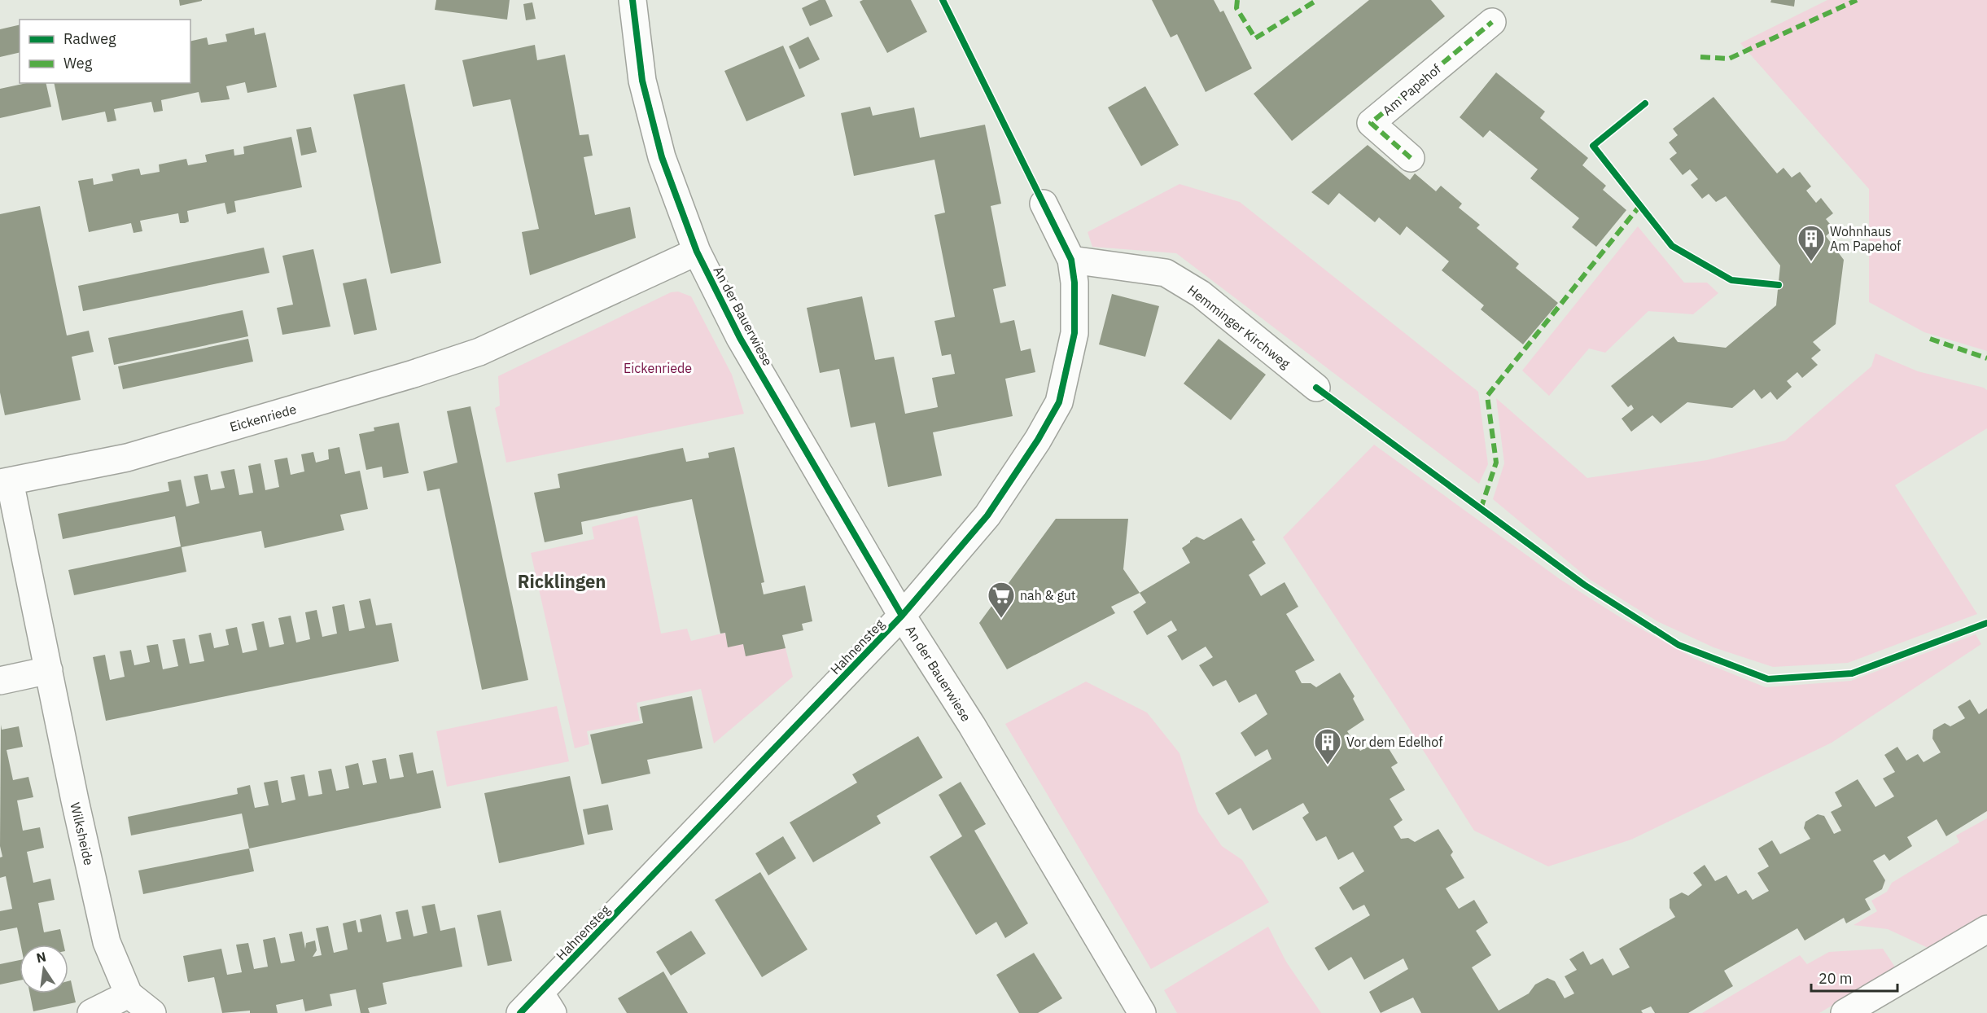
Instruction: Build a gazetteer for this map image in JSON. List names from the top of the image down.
{
  "streets": {
    "street": [
      "Am Papehof",
      "An der Bauerwiese",
      "Hemminger Kirchweg",
      "Eickenriede",
      "Hahnensteg",
      "Wilksheide"
    ]
  },
  "crossings": [
    ["An der Bauerwiese", "Eickenriede"],
    ["An der Bauerwiese", "Hahnensteg"],
    ["Hemminger Kirchweg", "Hahnensteg"],
    ["Eickenriede", "Wilksheide"]
  ],
  "districts": ["Ricklingen"],
  "parks": ["Eickenriede"],
  "places": {
    "building": ["Wohnhaus Am Papehof", "Vor dem Edelhof"],
    "supermarket": ["nah & gut"]
  },
  "legend": ["Radweg", "Weg"],
  "scale_bar": "20 m",
  "north": "top"
}
